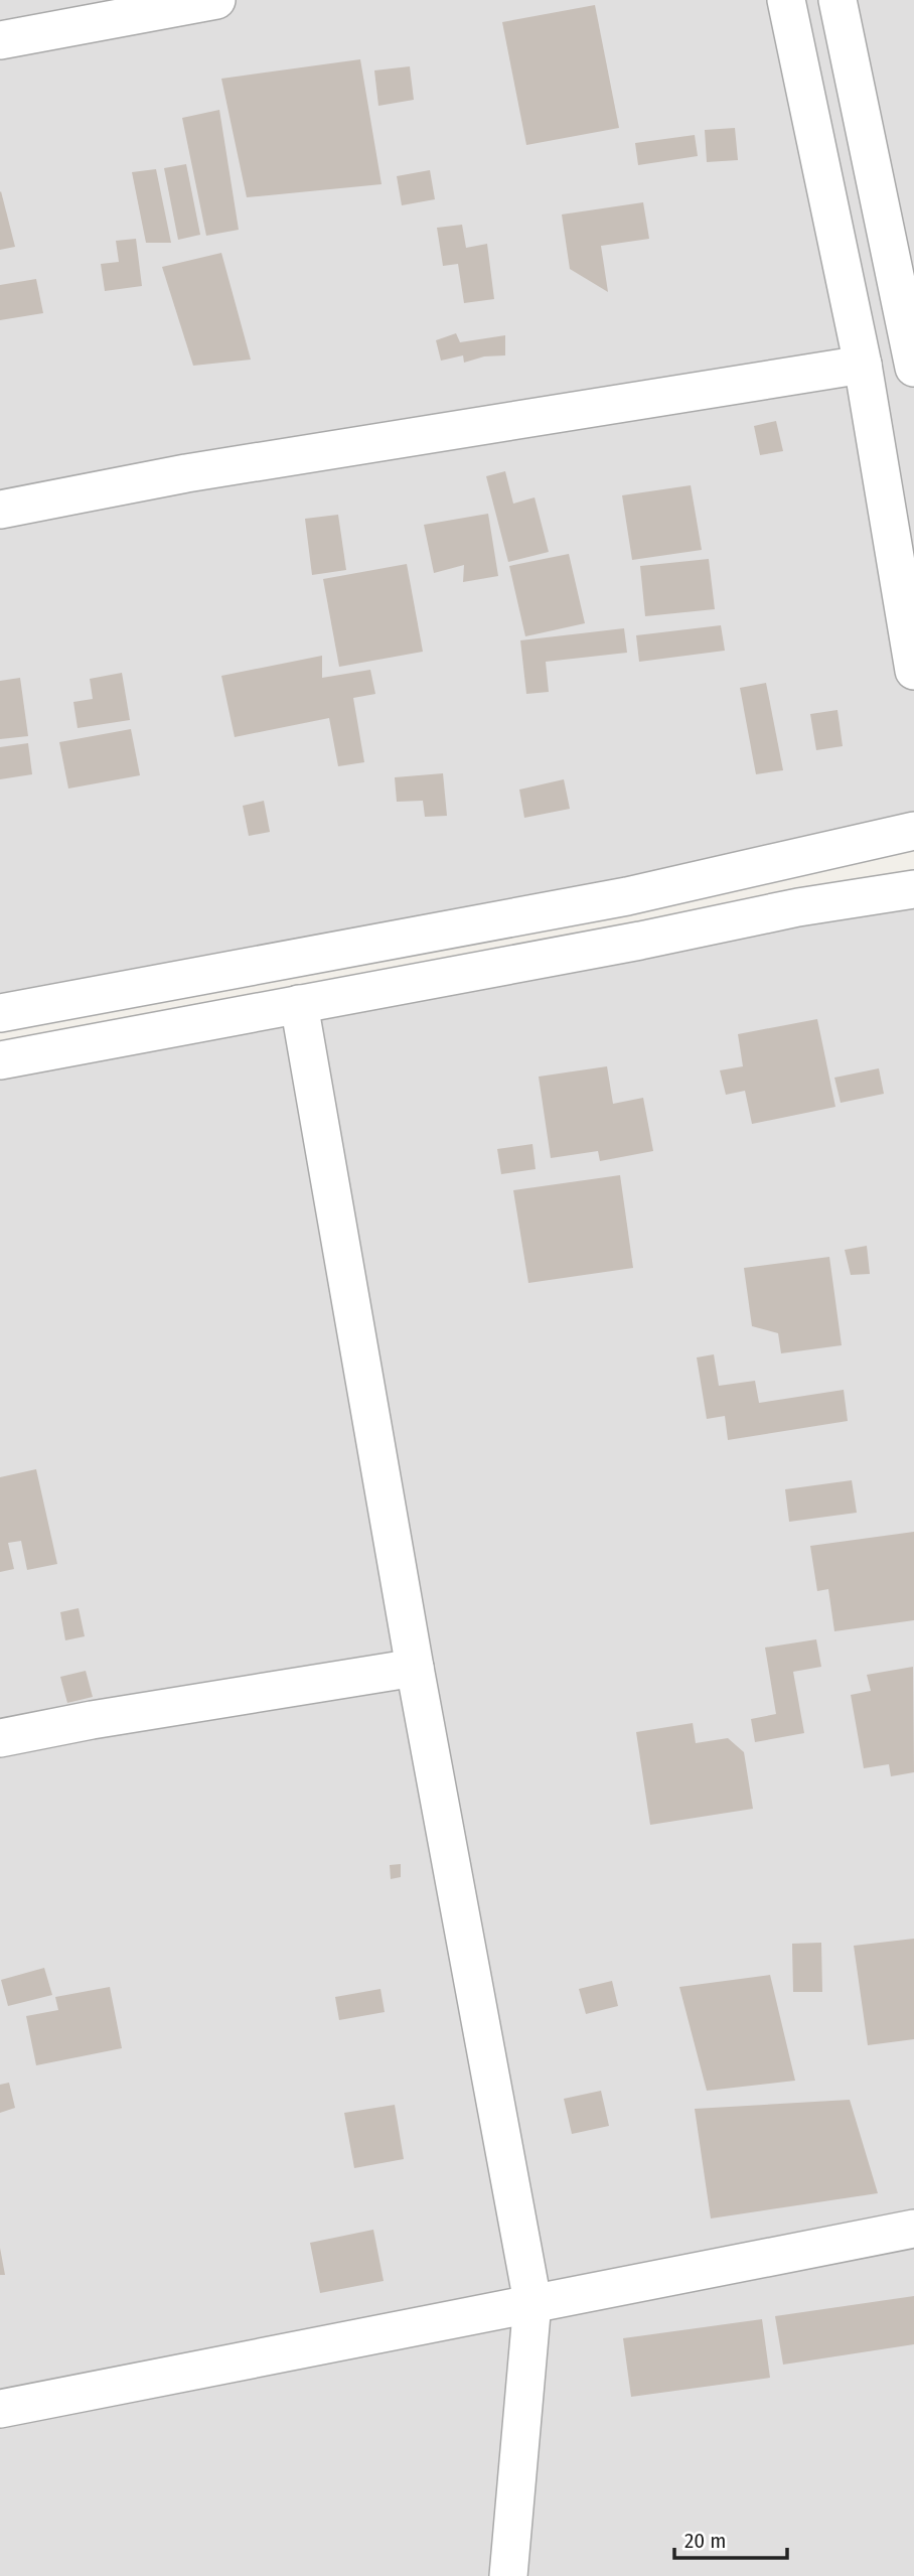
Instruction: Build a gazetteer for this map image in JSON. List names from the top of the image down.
{
  "scale_bar": "20 m"
}
